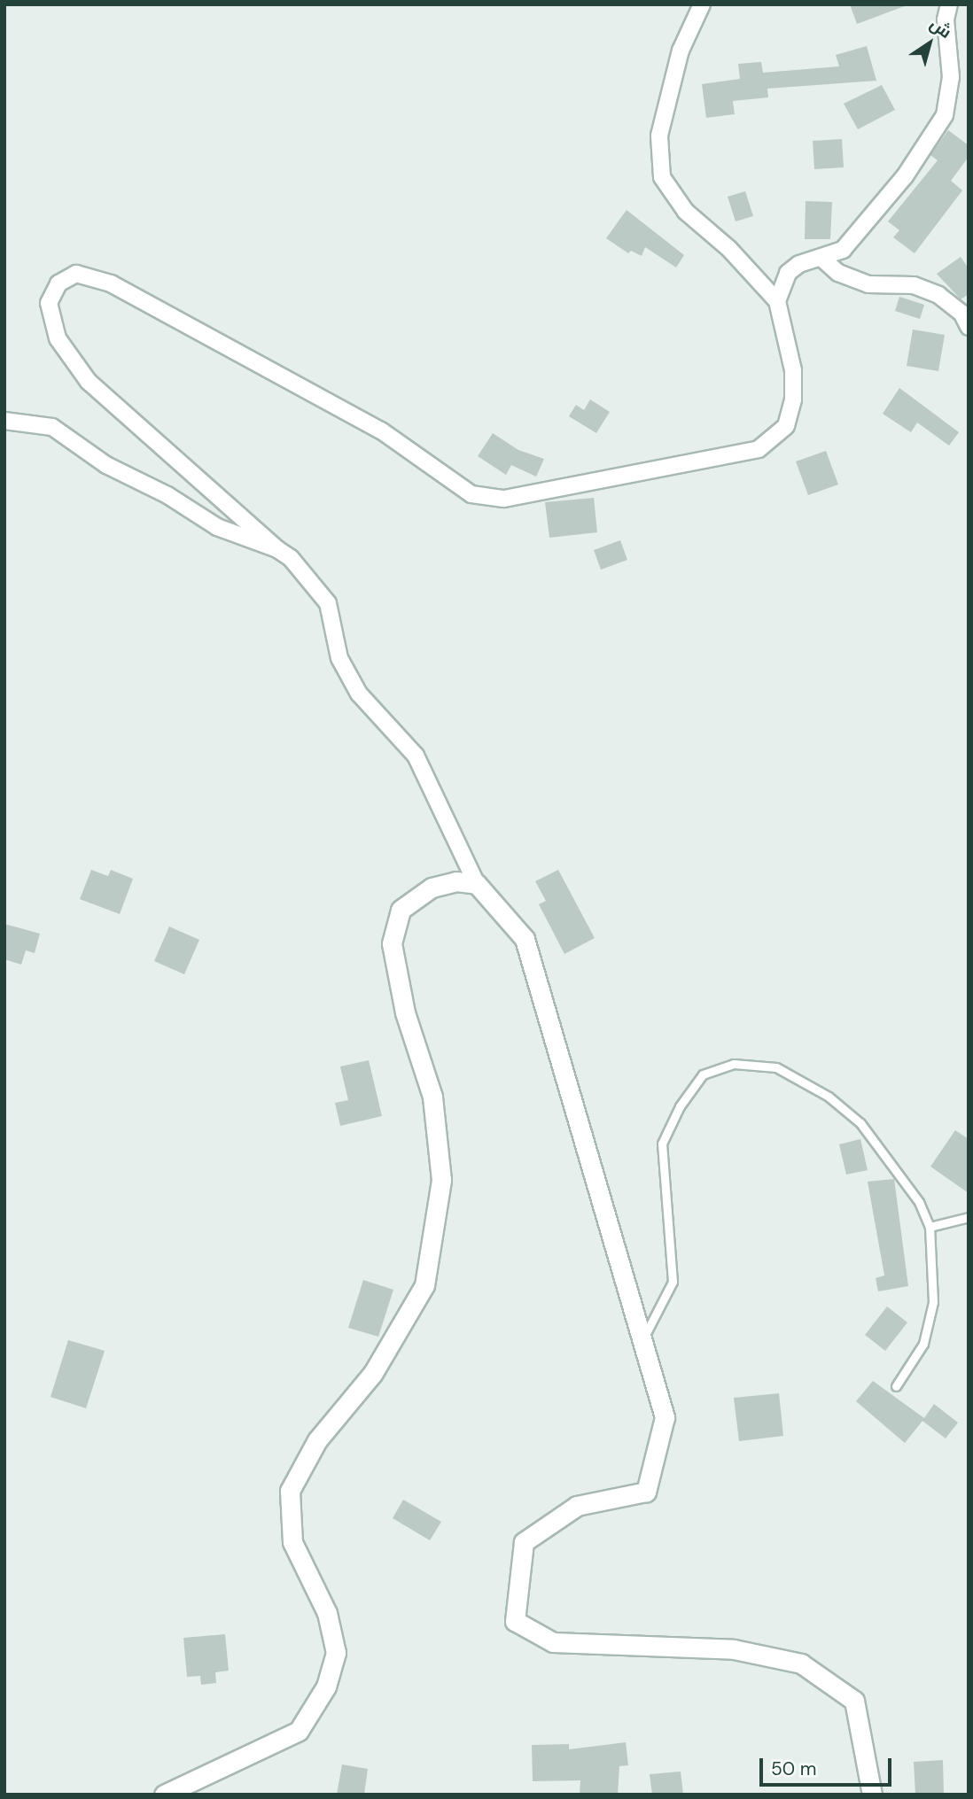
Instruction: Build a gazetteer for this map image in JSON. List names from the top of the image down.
{
  "scale_bar": "50 m",
  "north": "top right"
}
